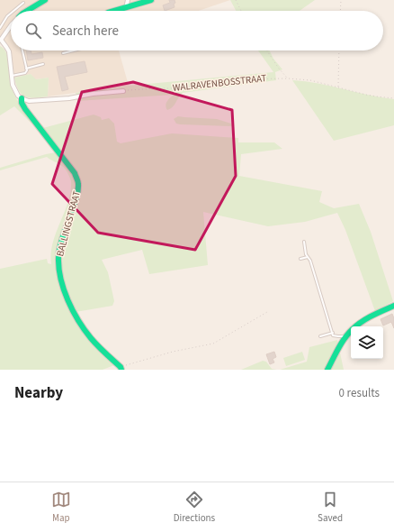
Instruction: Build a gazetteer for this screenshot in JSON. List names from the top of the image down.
{
  "streets": {
    "street": ["BALLINGSTRAAT"],
    "path": ["WALRAVENBOSSTRAAT"]
  },
  "page": {
    "search": "Search here",
    "heading": ["Nearby", "0 results"],
    "nav": ["Map", "Directions", "Saved"]
  }
}
